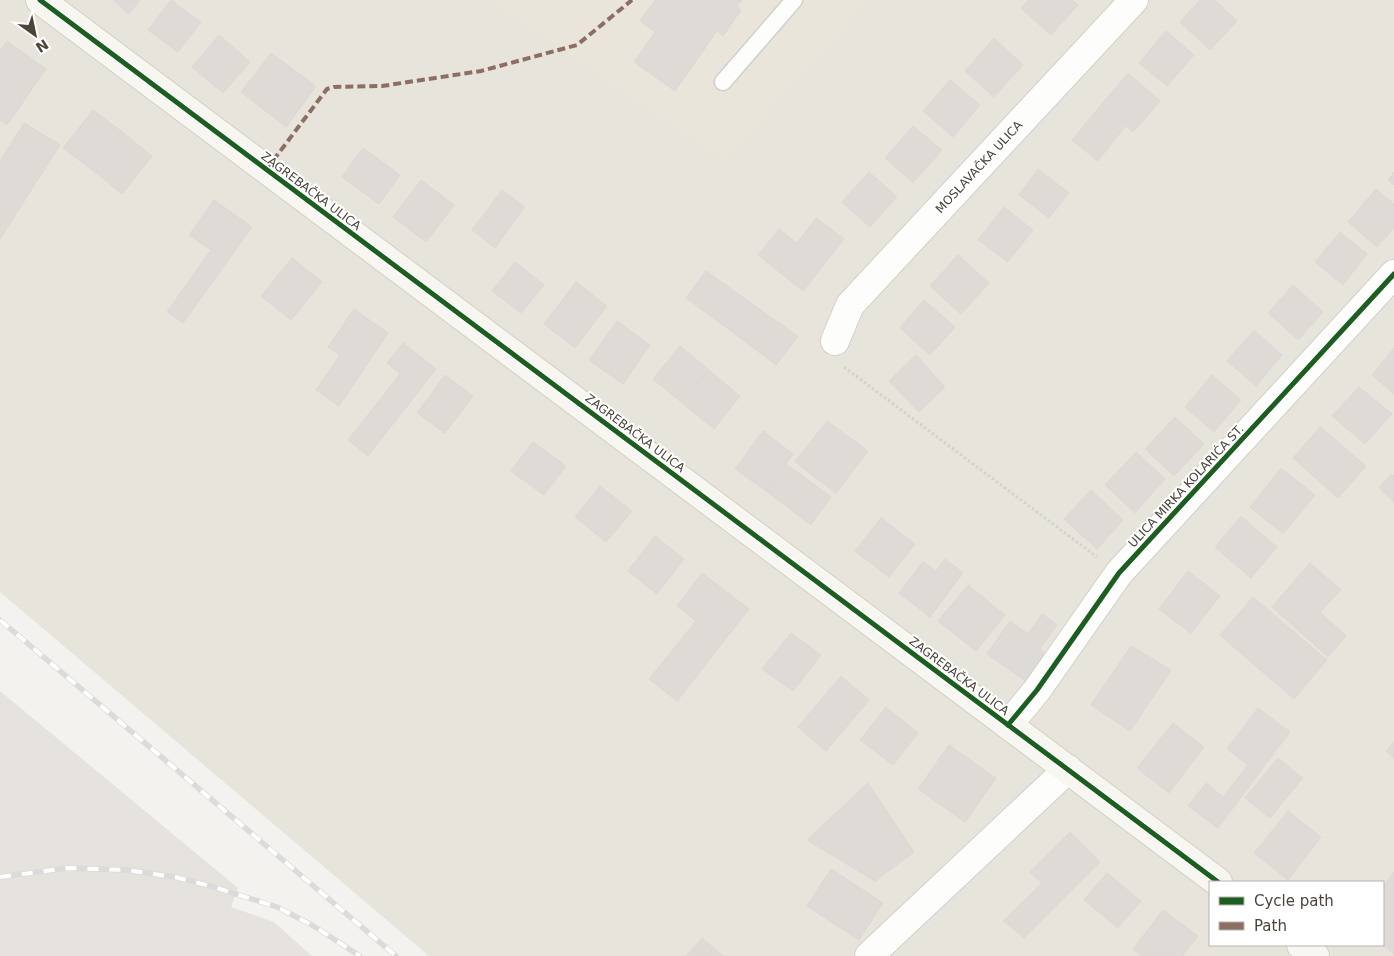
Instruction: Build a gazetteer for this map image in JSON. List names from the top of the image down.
{
  "streets": {
    "main road": ["ZAGREBAČKA ULICA"],
    "street": ["MOSLAVAČKA ULICA", "ULICA MIRKA KOLARIĆA ST."]
  },
  "crossings": [
    ["ZAGREBAČKA ULICA", "ULICA MIRKA KOLARIĆA ST."]
  ],
  "legend": ["Cycle path", "Path"],
  "north": "bottom right"
}
